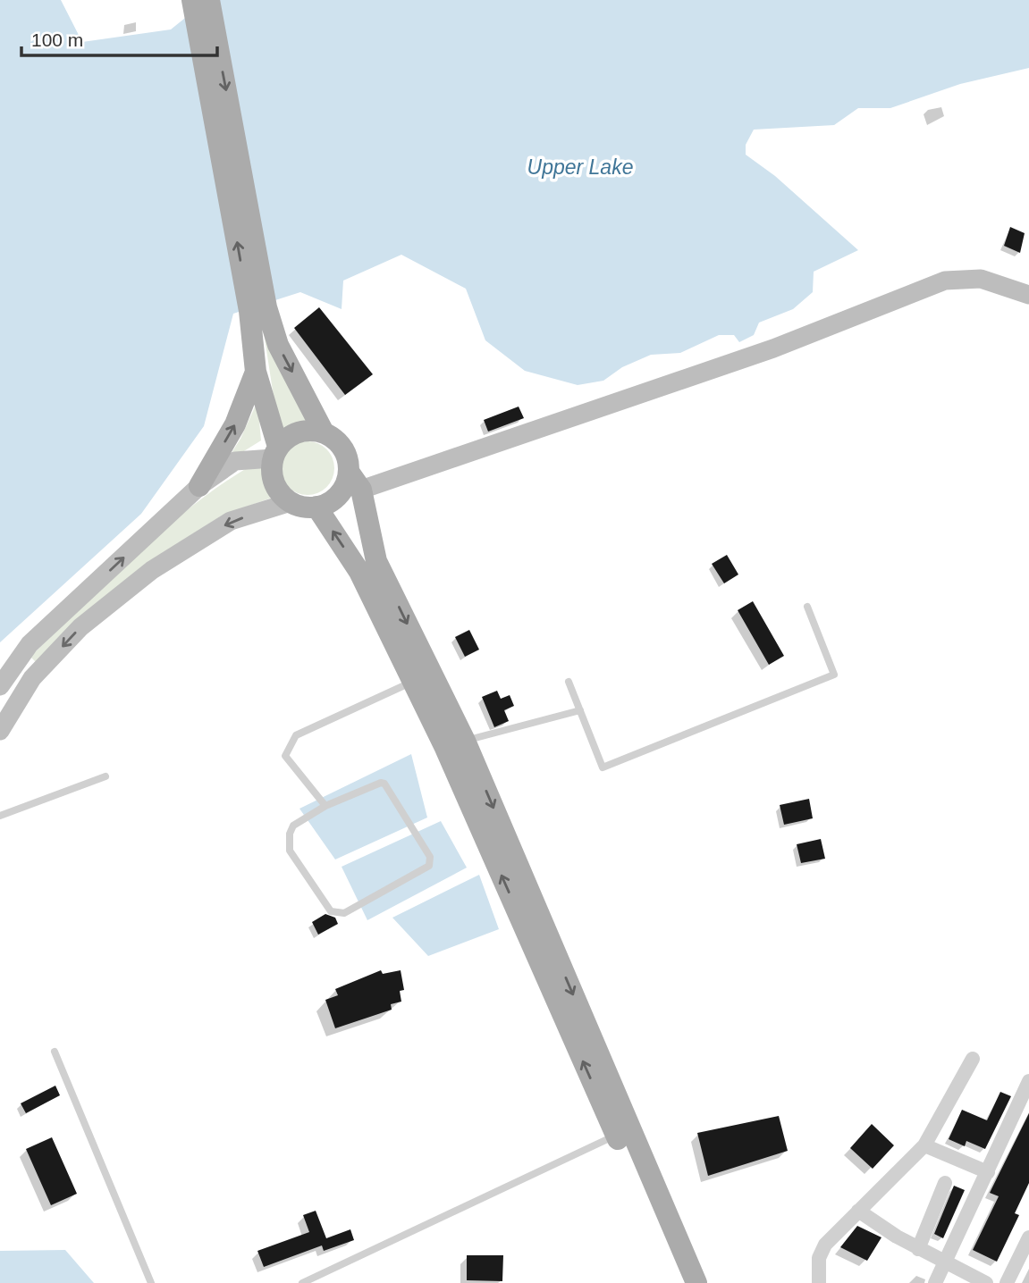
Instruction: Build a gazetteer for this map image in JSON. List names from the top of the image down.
{
  "water": ["Upper Lake"],
  "scale_bar": "100 m"
}
